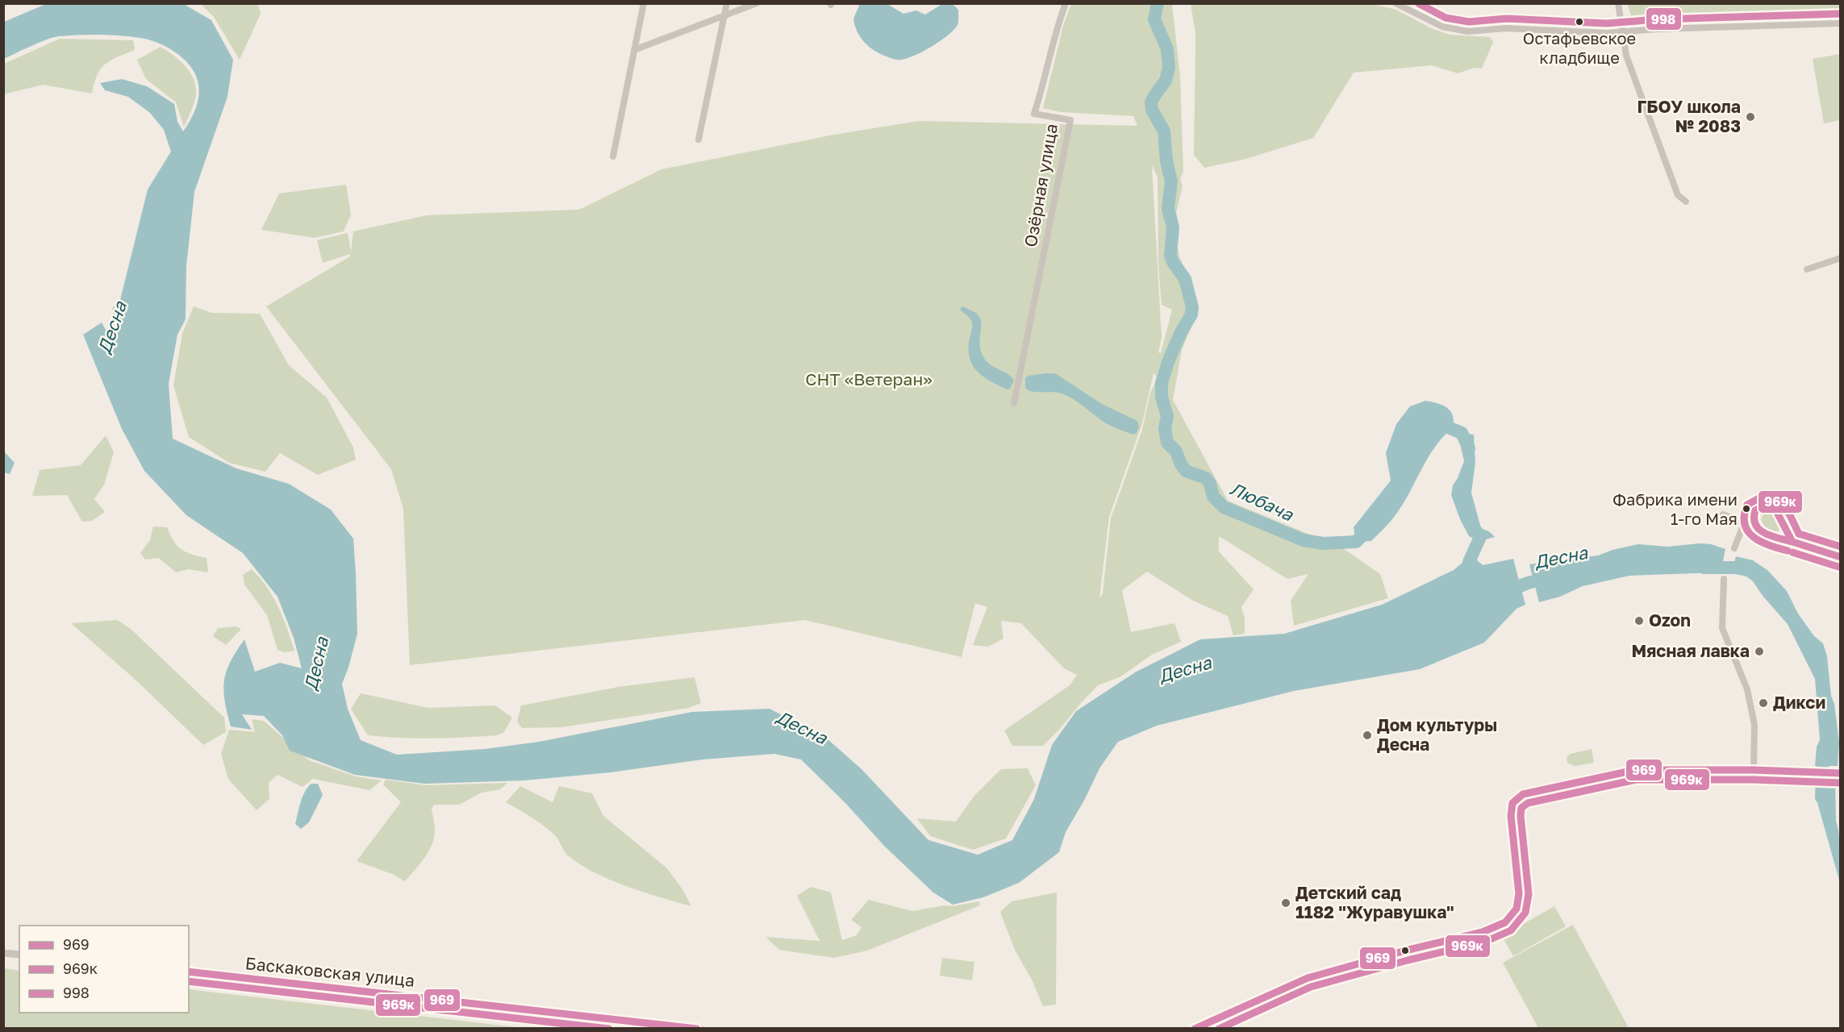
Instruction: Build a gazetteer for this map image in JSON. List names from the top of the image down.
{
  "streets": {
    "street": ["Озёрная улица", "Баскаковская улица"]
  },
  "water": ["Десна", "Любача"],
  "parks": ["СНТ «Ветеран»"],
  "places": [
    "Остафьевское кладбище",
    "ГБОУ школа № 2083",
    "Фабрика имени 1-го Мая",
    "Ozon",
    "Мясная лавка",
    "Дикси",
    "Дом культуры Десна",
    "Детский сад 1182 \"Журавушка\""
  ],
  "lines": ["transit line 998", "transit line 969к", "transit line 969"],
  "legend": ["969", "969к", "998"]
}
